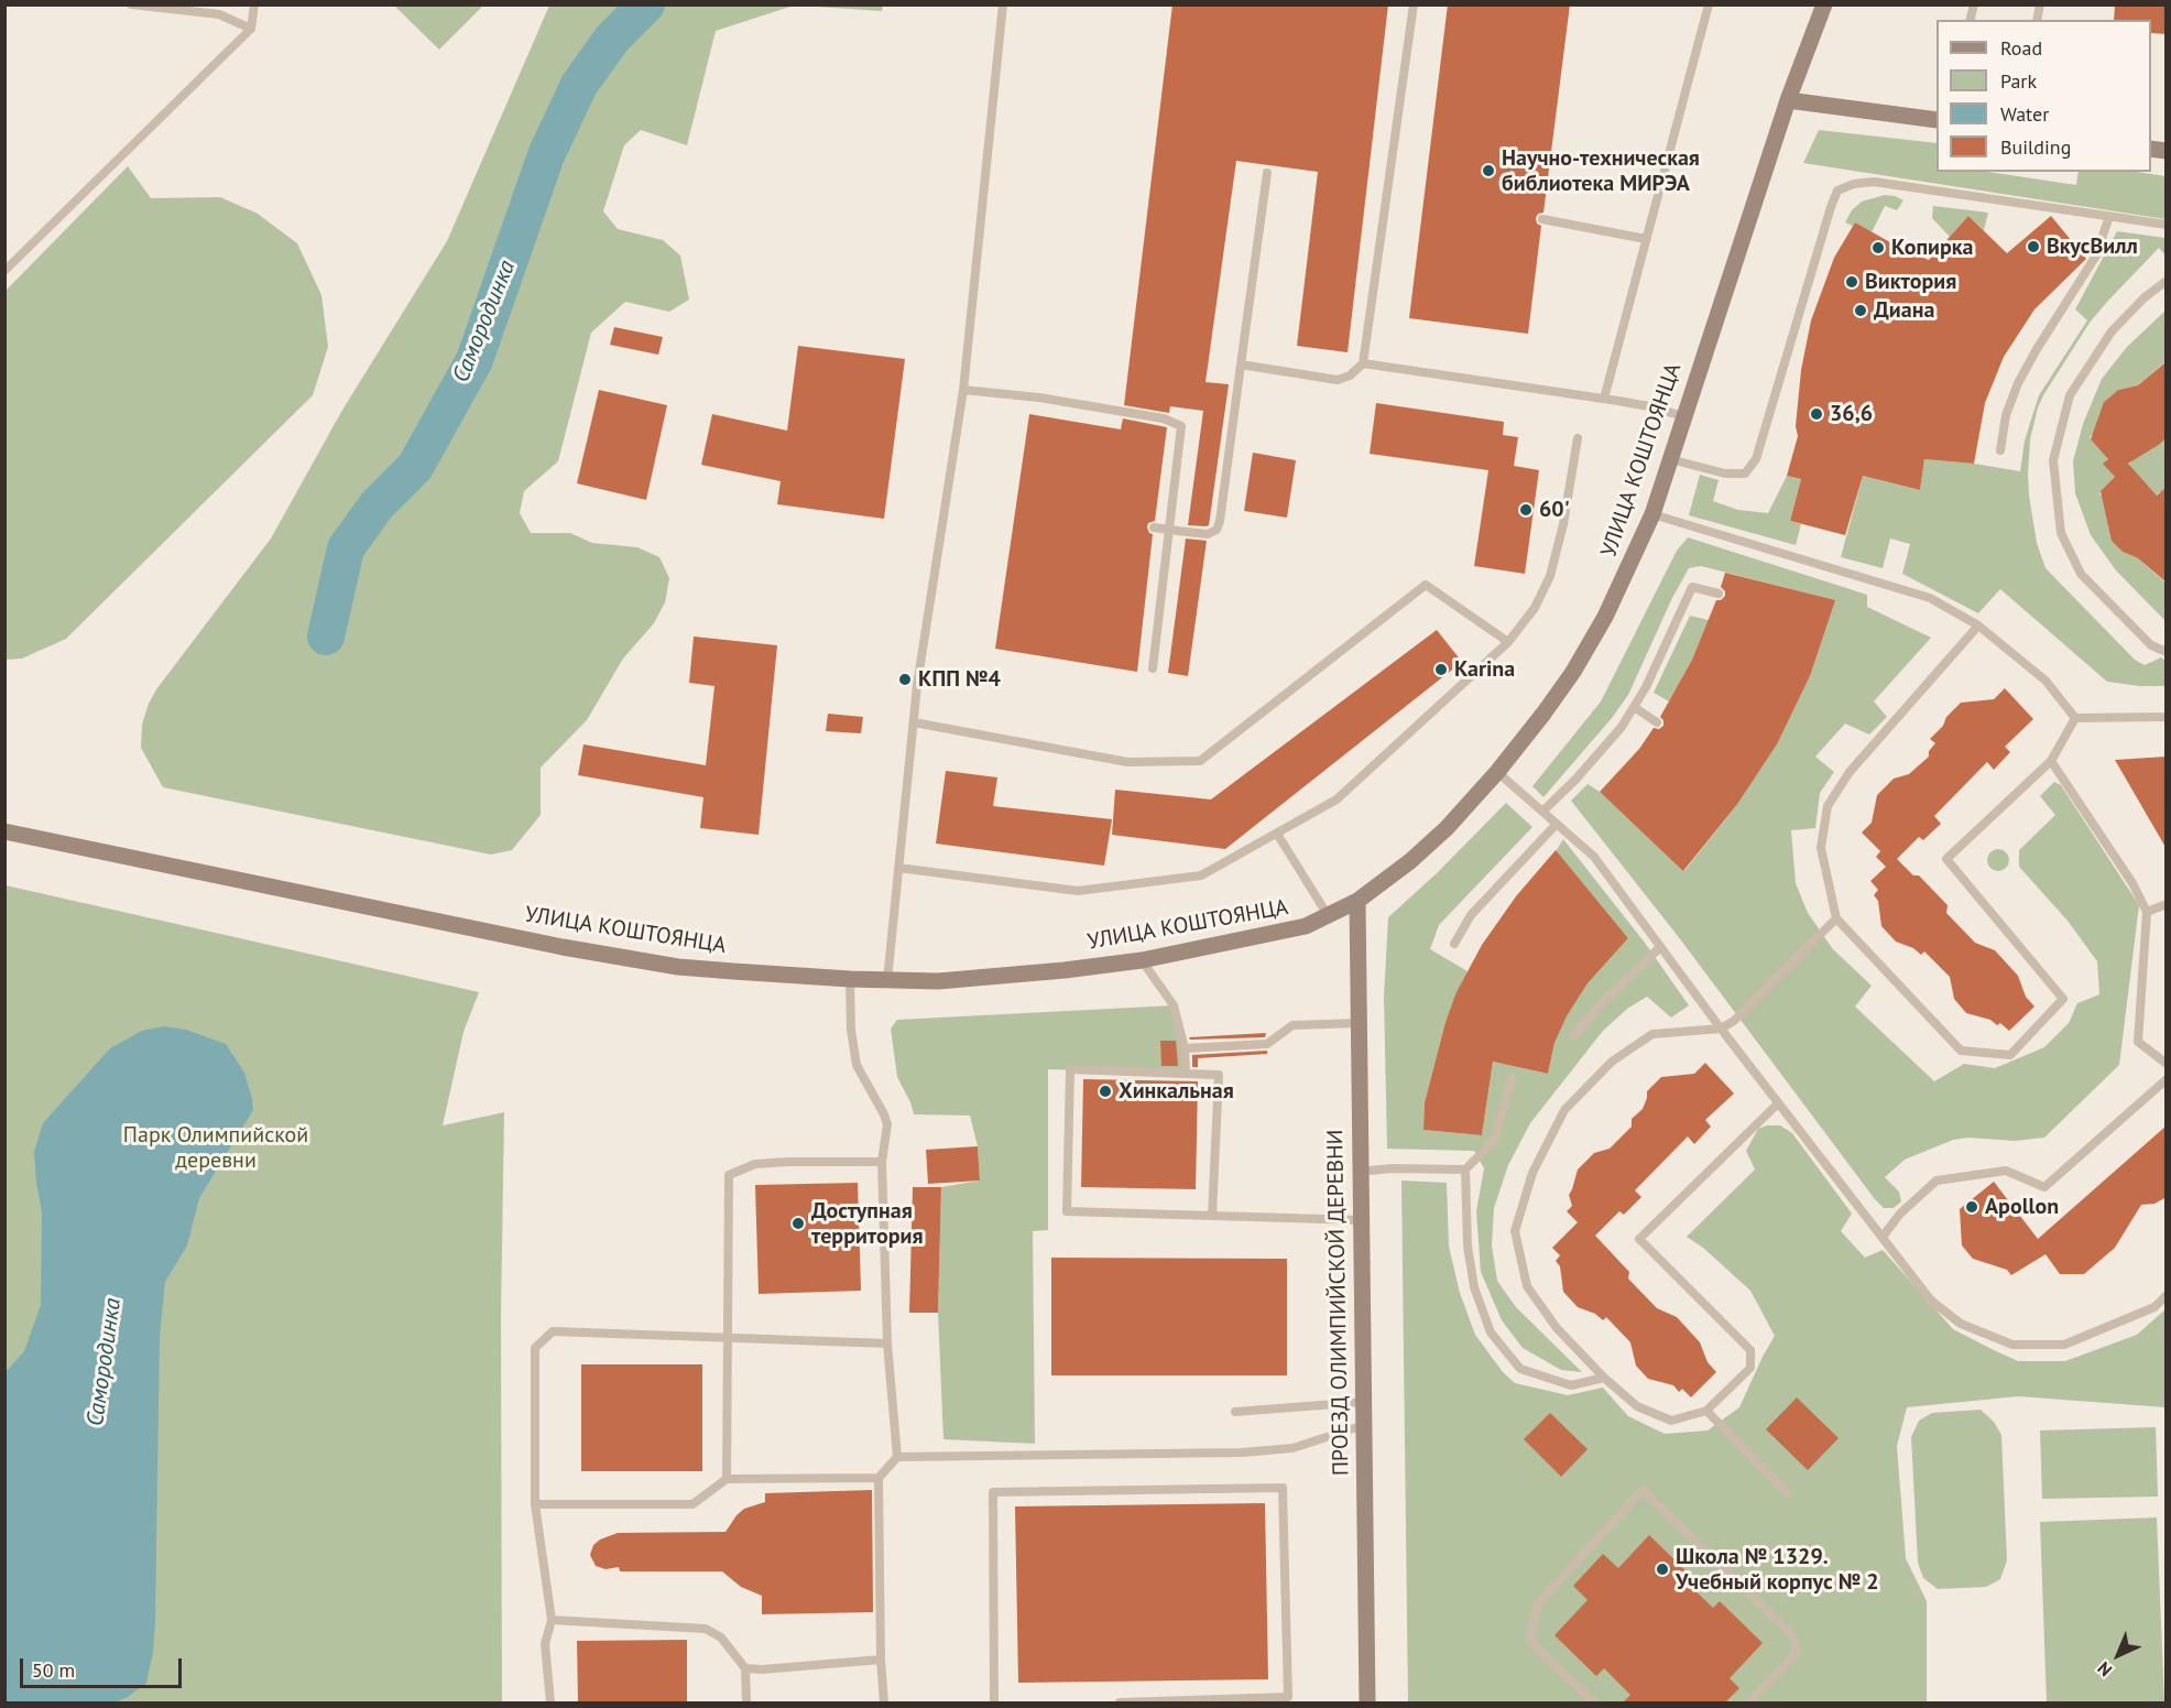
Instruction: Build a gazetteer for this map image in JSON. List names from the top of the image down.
{
  "streets": {
    "street": ["УЛИЦА КОШТОЯНЦА", "ПРОЕЗД ОЛИМПИЙСКОЙ ДЕРЕВНИ"]
  },
  "crossings": [
    ["УЛИЦА КОШТОЯНЦА", "ПРОЕЗД ОЛИМПИЙСКОЙ ДЕРЕВНИ"]
  ],
  "water": ["Самородинка"],
  "parks": ["Парк Олимпийской деревни"],
  "places": [
    "Научно-техническая библиотека МИРЭА",
    "ВкусВилл",
    "Копирка",
    "Виктория",
    "Диана",
    "36,6",
    "60'",
    "Karina",
    "КПП №4",
    "Хинкальная",
    "Apollon",
    "Доступная территория",
    "Школа № 1329. Учебный корпус № 2"
  ],
  "legend": [
    "Road",
    "Park",
    "Water",
    "Building"
  ],
  "scale_bar": "50 m",
  "north": "bottom left"
}
